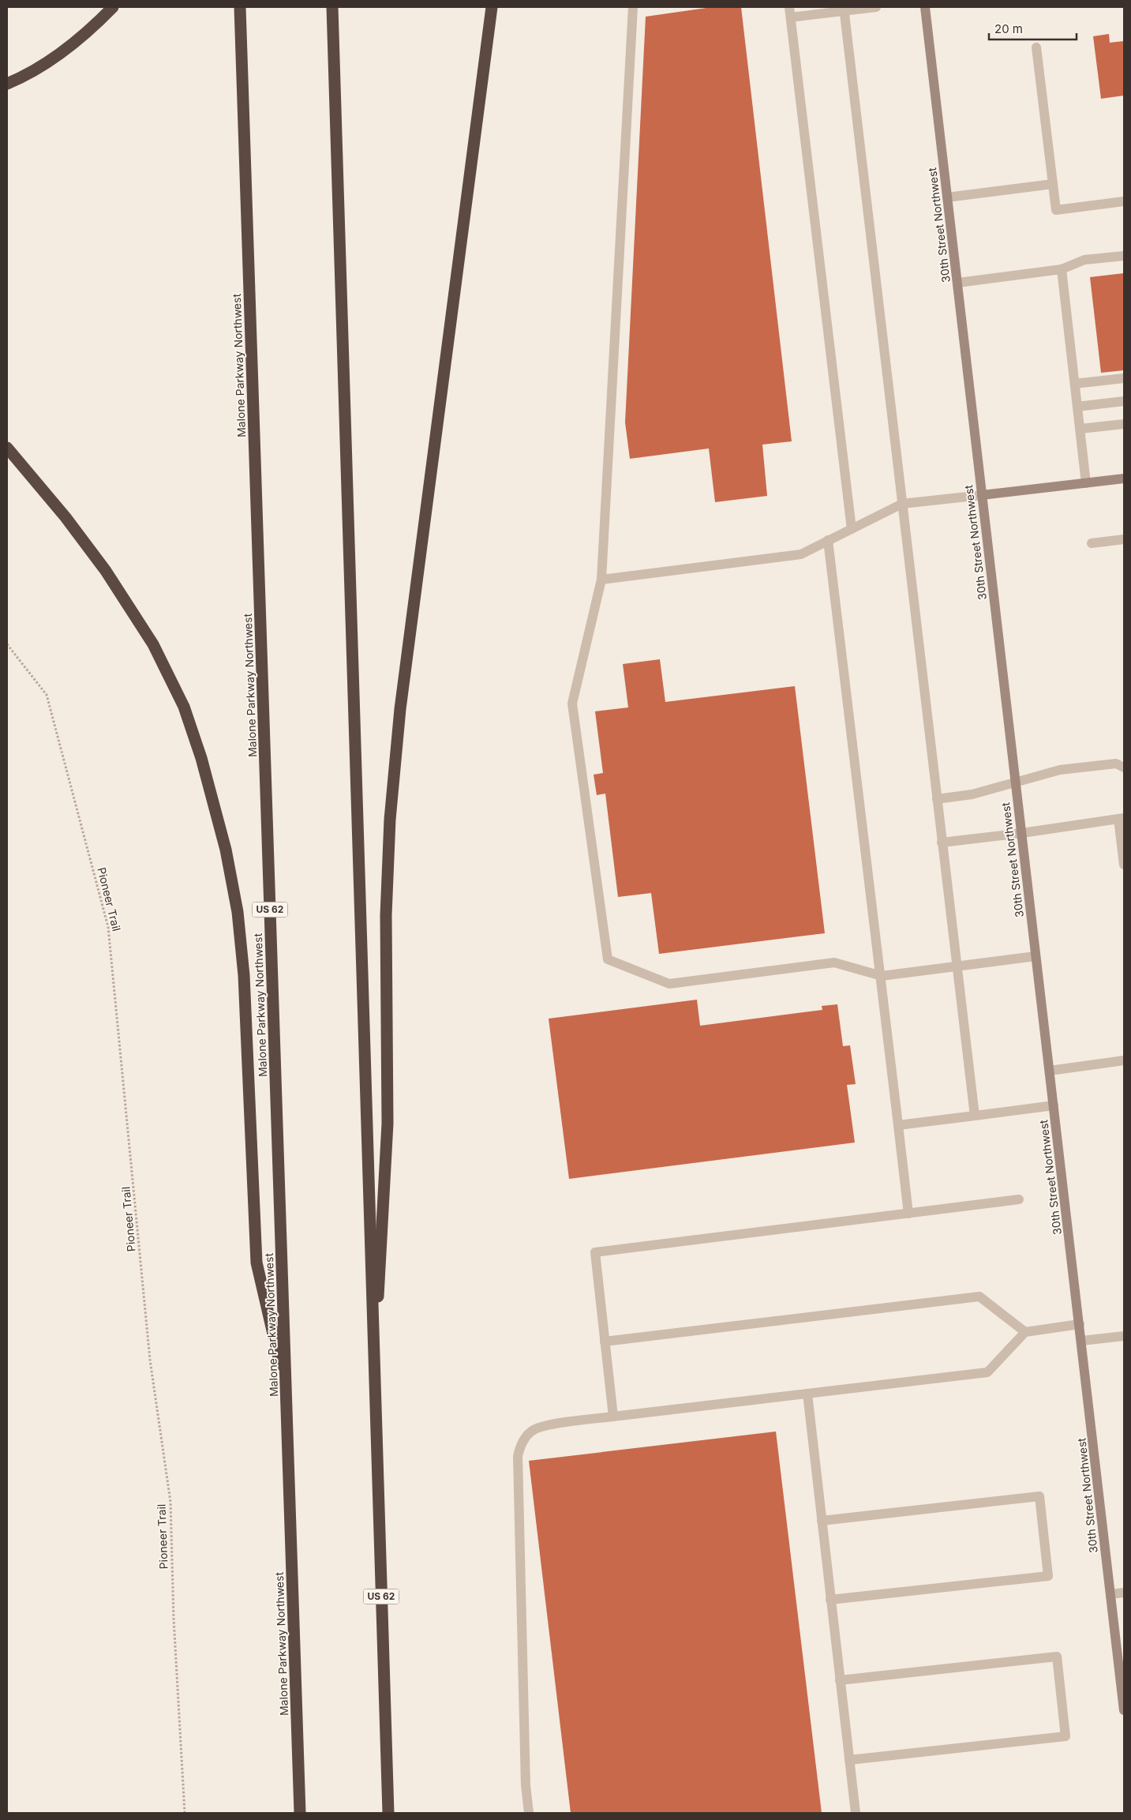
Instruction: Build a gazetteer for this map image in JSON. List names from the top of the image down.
{
  "streets": {
    "highway": ["Malone Parkway Northwest", "US 62"],
    "main road": ["30th Street Northwest"],
    "path": ["Pioneer Trail"]
  },
  "scale_bar": "20 m"
}
